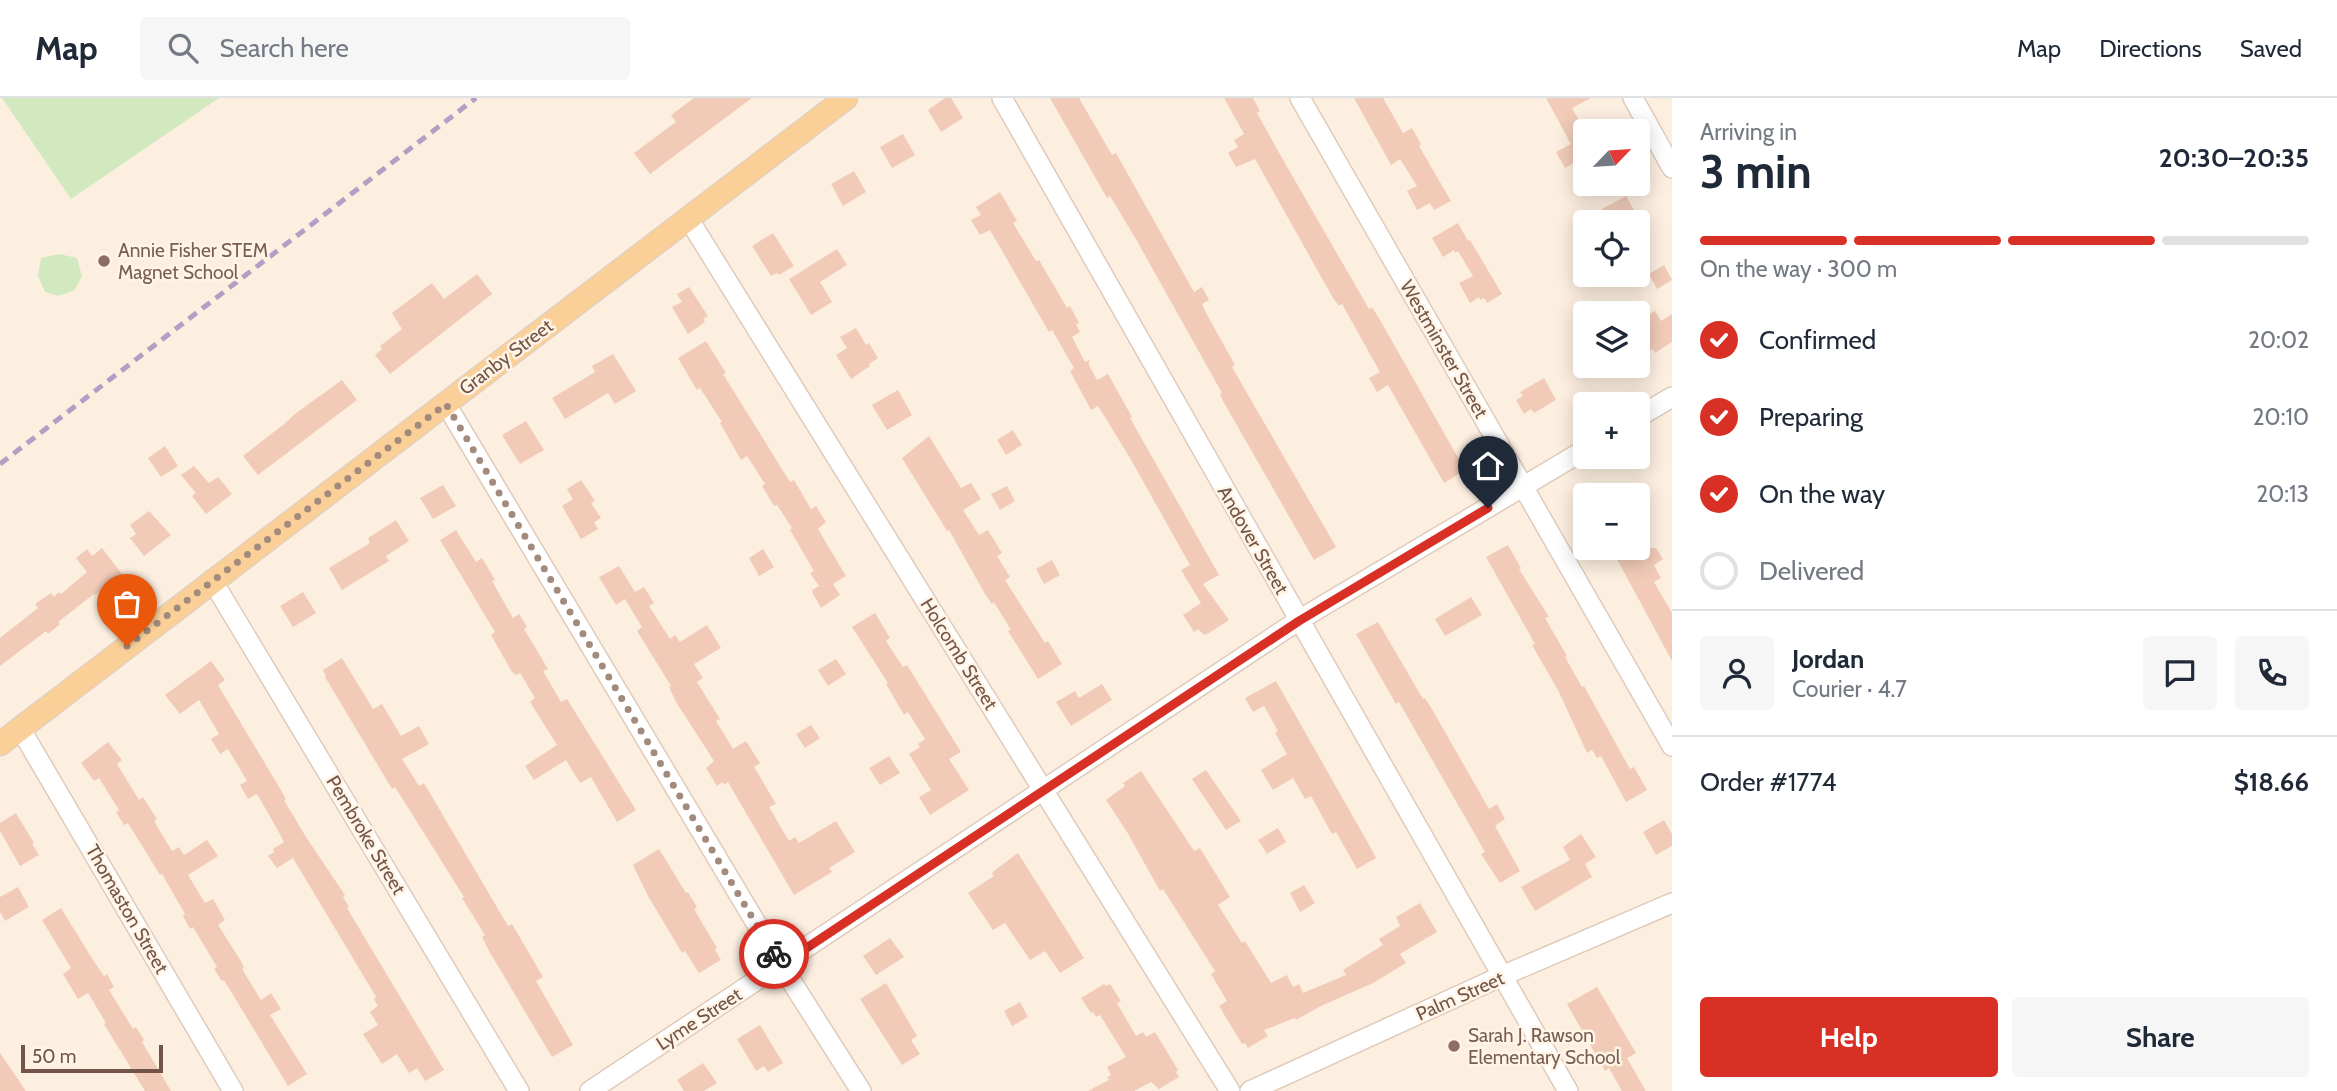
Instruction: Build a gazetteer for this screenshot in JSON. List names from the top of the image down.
{
  "streets": {
    "main road": ["Granby Street"],
    "street": [
      "Westminster Street",
      "Andover Street",
      "Holcomb Street",
      "Pembroke Street",
      "Thomaston Street",
      "Palm Street",
      "Lyme Street"
    ]
  },
  "crossings": [
    ["Westminster Street", "Lyme Street"],
    ["Granby Street", "Holcomb Street"],
    ["Granby Street", "Pembroke Street"],
    ["Granby Street", "Thomaston Street"],
    ["Andover Street", "Palm Street"],
    ["Andover Street", "Lyme Street"],
    ["Holcomb Street", "Lyme Street"]
  ],
  "places": ["Annie Fisher STEM Magnet School", "Sarah J. Rawson Elementary School"],
  "scale_bar": "50 m",
  "north": "top right",
  "page": {
    "header": "Map",
    "search": "Search here",
    "nav": ["Map", "Directions", "Saved"],
    "heading": ["3 min", "Arriving in", "20:30–20:35"],
    "panel": [
      "Jordan",
      "Courier · 4.7",
      "Order #1774",
      "$18.66"
    ],
    "map_buttons": ["+", "−"],
    "bar": "On the way · 300 m",
    "list": [
      ["Confirmed", "20:02"],
      ["Preparing", "20:10"],
      ["On the way", "20:13"],
      "Delivered"
    ],
    "buttons": ["Help", "Share"],
    "scale": "50 m"
  }
}
